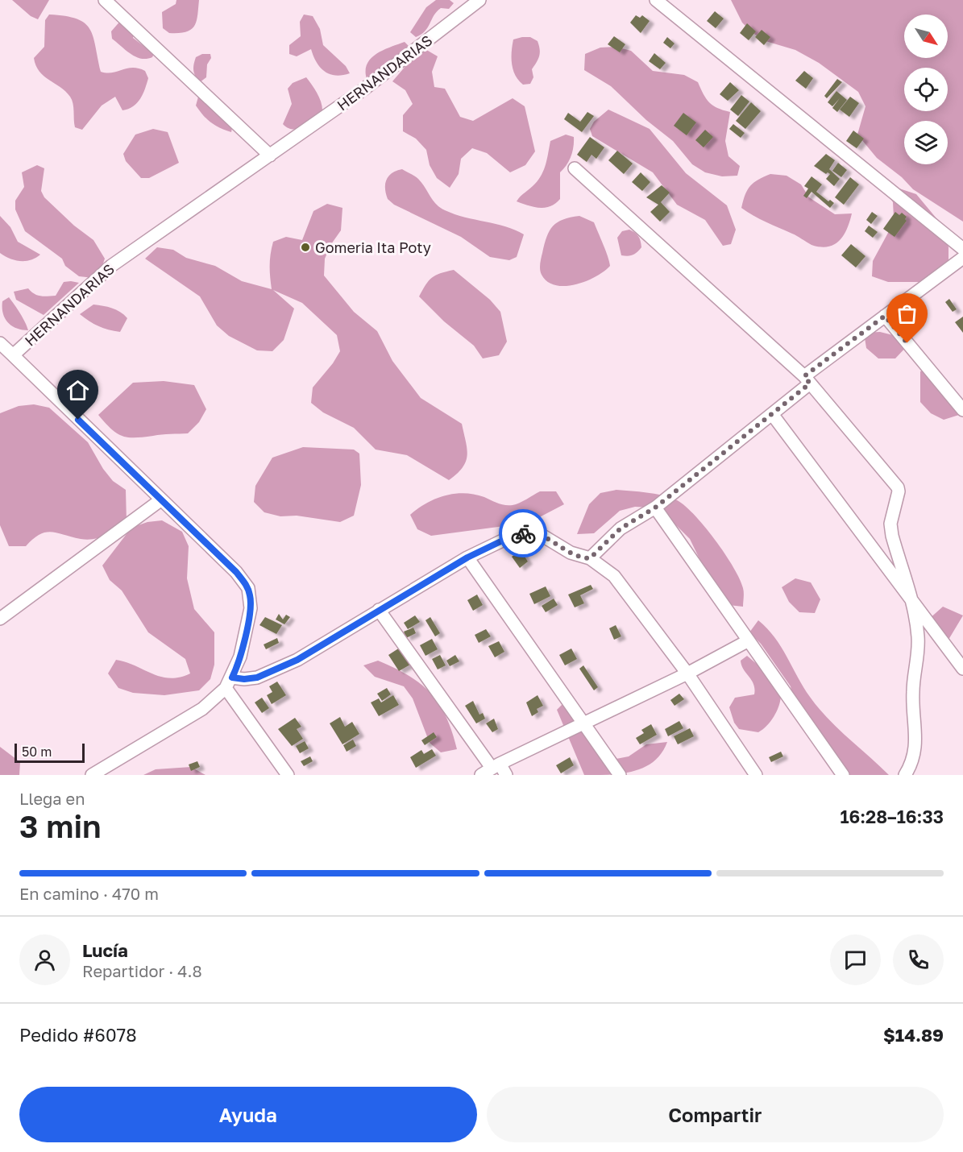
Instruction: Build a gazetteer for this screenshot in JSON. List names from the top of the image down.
{
  "streets": {
    "street": ["HERNANDARIAS"]
  },
  "places": ["Gomeria Ita Poty"],
  "scale_bar": "50 m",
  "north": "bottom right",
  "page": {
    "scale": "50 m",
    "heading": ["3 min", "Llega en", "16:28–16:33"],
    "panel": [
      "Lucía",
      "Repartidor · 4.8",
      "Pedido #6078",
      "$14.89"
    ],
    "bar": "En camino · 470 m",
    "buttons": ["Ayuda", "Compartir"]
  }
}
